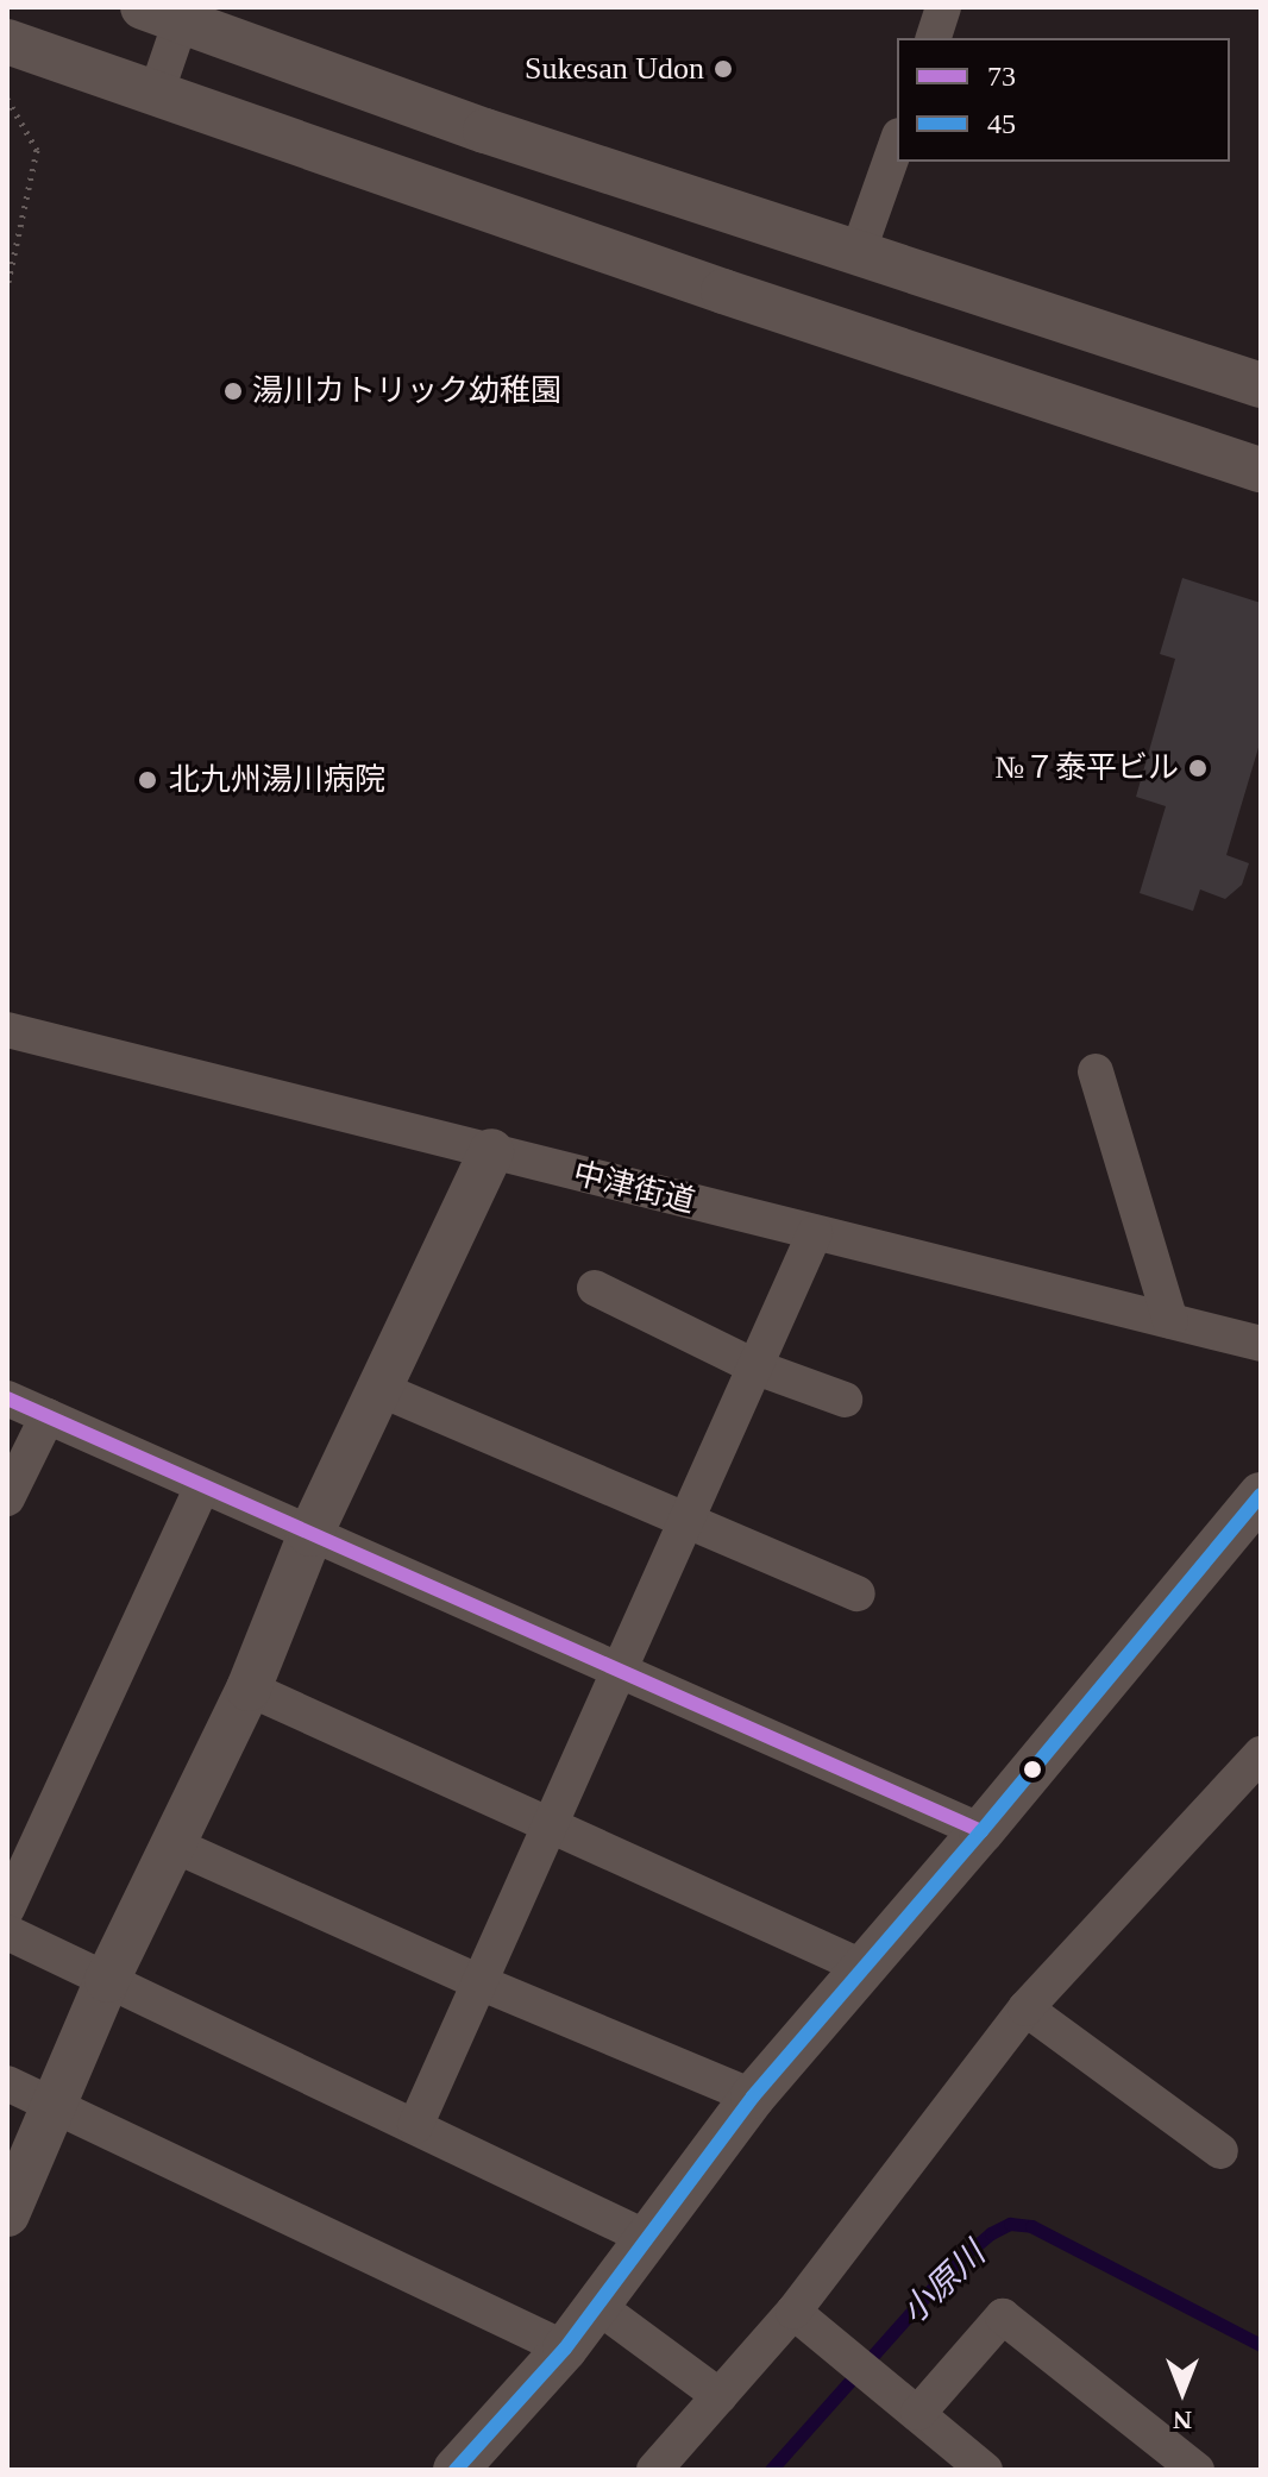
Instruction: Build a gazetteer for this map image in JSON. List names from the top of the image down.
{
  "streets": {
    "street": ["中津街道"]
  },
  "water": ["小原川"],
  "places": [
    "Sukesan Udon",
    "湯川カトリック幼稚園",
    "№７泰平ビル",
    "北九州湯川病院"
  ],
  "lines": ["transit line 73", "transit line 45"],
  "legend": ["73", "45"],
  "north": "bottom"
}
